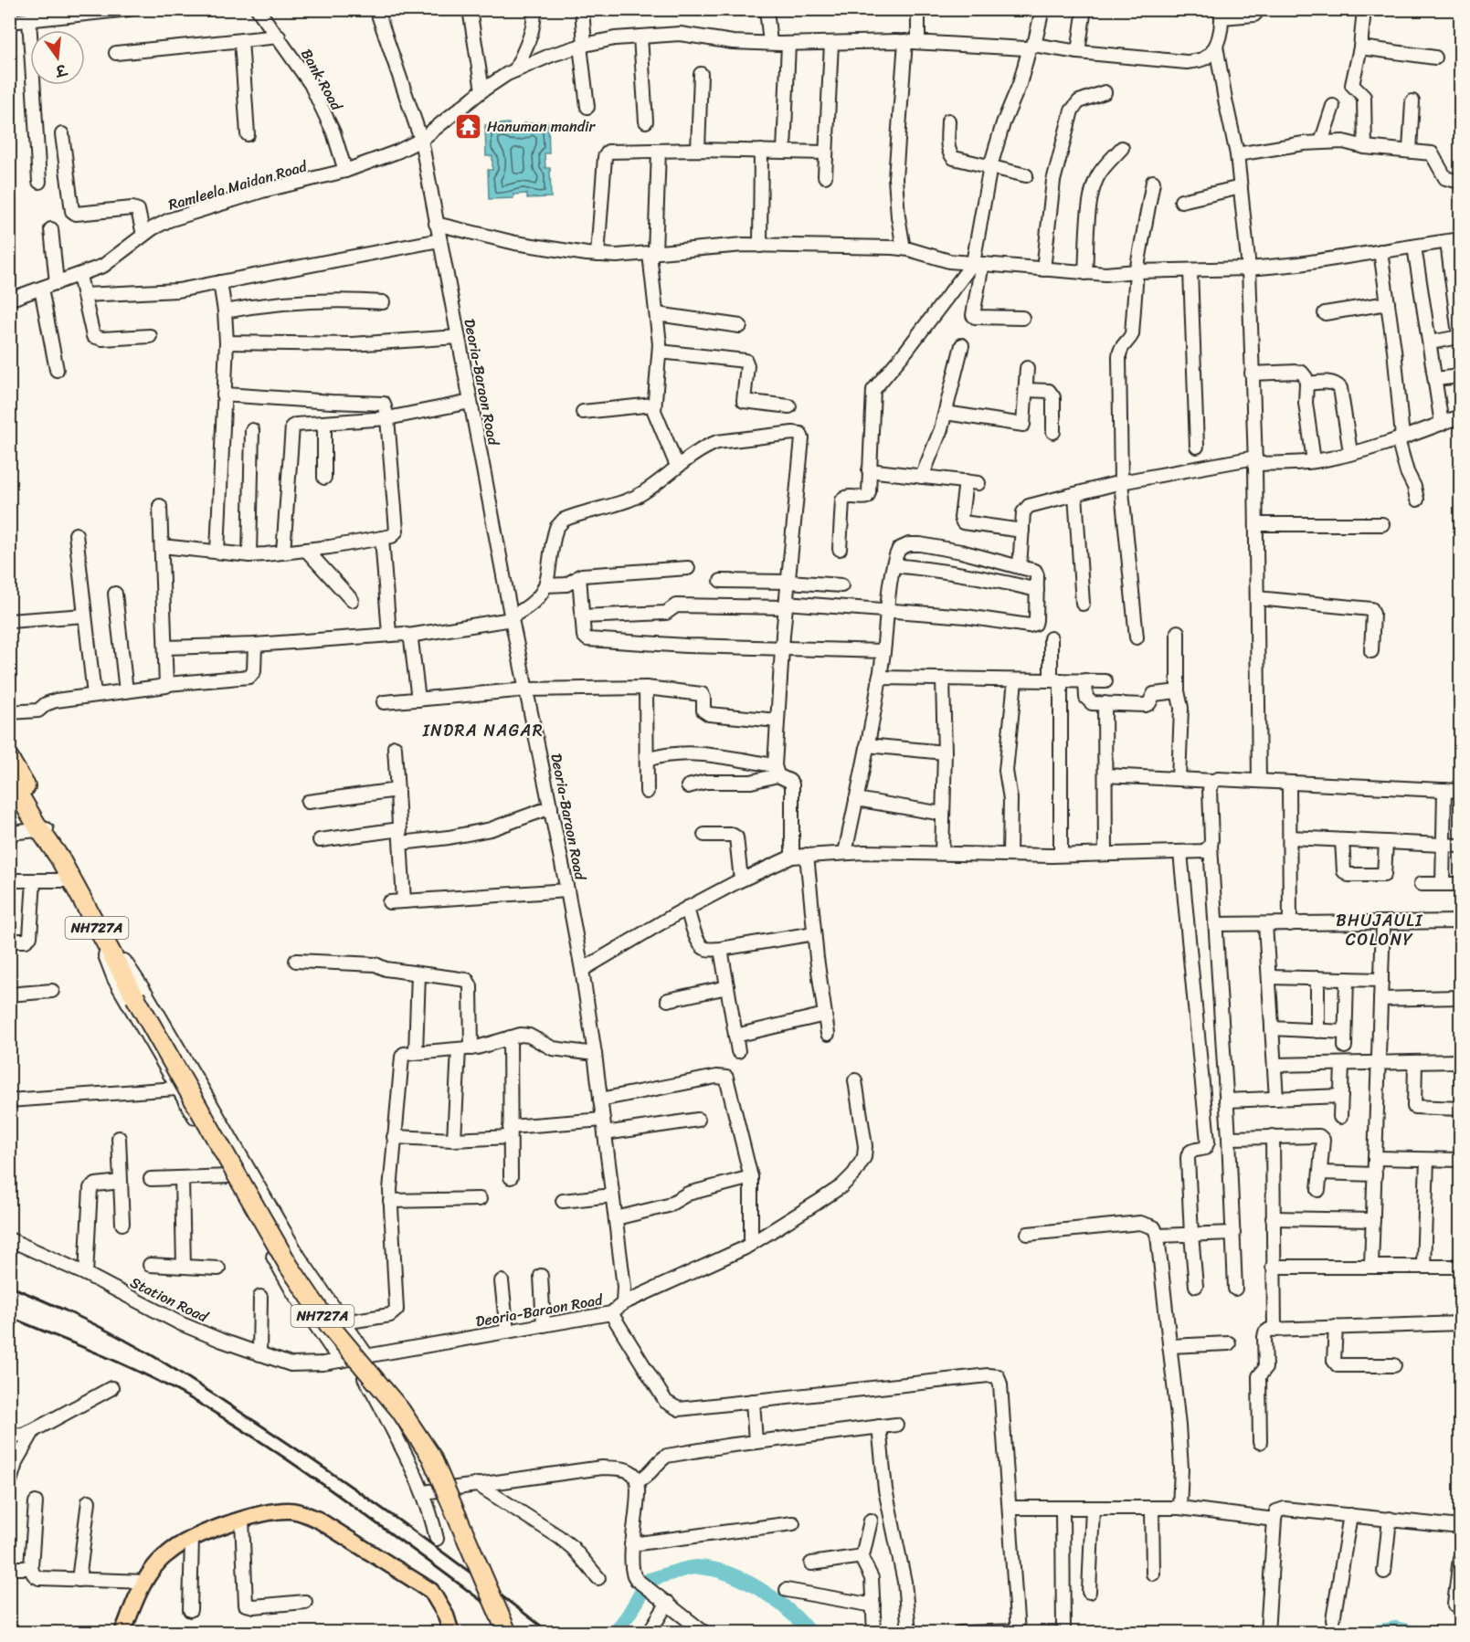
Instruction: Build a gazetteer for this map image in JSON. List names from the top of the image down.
{
  "streets": {
    "highway": ["NH727A"],
    "street": [
      "Bank Road",
      "Ramleela Maidan Road",
      "Deoria-Baraon Road",
      "Station Road"
    ]
  },
  "crossings": [
    ["Bank Road", "Ramleela Maidan Road"],
    ["Ramleela Maidan Road", "Deoria-Baraon Road"],
    ["Deoria-Baraon Road", "Station Road"]
  ],
  "districts": ["INDRA NAGAR", "BHUJAULI COLONY"],
  "places": {
    "temple": ["Hanuman mandir"]
  },
  "north": "bottom"
}
